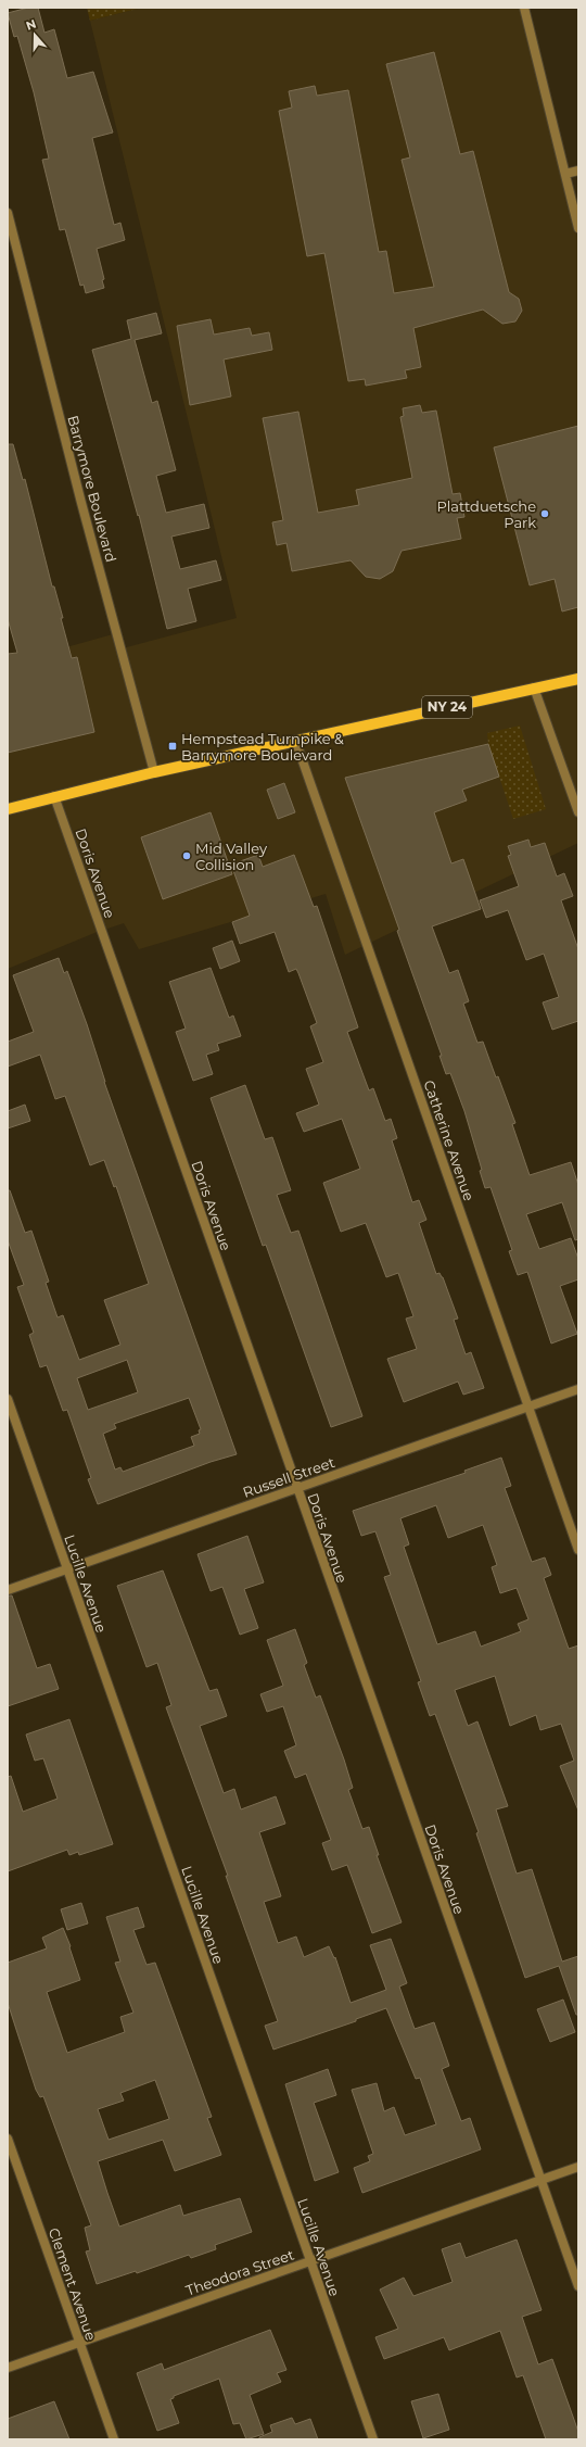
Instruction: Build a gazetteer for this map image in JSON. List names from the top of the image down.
{
  "streets": {
    "main road": ["NY 24"],
    "street": [
      "Barrymore Boulevard",
      "Doris Avenue",
      "Catherine Avenue",
      "Russell Street",
      "Lucille Avenue",
      "Theodora Street",
      "Clement Avenue"
    ]
  },
  "crossings": [
    ["Barrymore Boulevard", "NY 24"],
    ["NY 24", "Doris Avenue"],
    ["NY 24", "Catherine Avenue"],
    ["Doris Avenue", "Russell Street"],
    ["Doris Avenue", "Theodora Street"],
    ["Catherine Avenue", "Russell Street"],
    ["Russell Street", "Lucille Avenue"],
    ["Lucille Avenue", "Theodora Street"],
    ["Theodora Street", "Clement Avenue"]
  ],
  "places": {
    "other": ["Plattduetsche Park", "Mid Valley Collision"],
    "transit": ["Hempstead Turnpike & Barrymore Boulevard"]
  },
  "north": "top"
}
